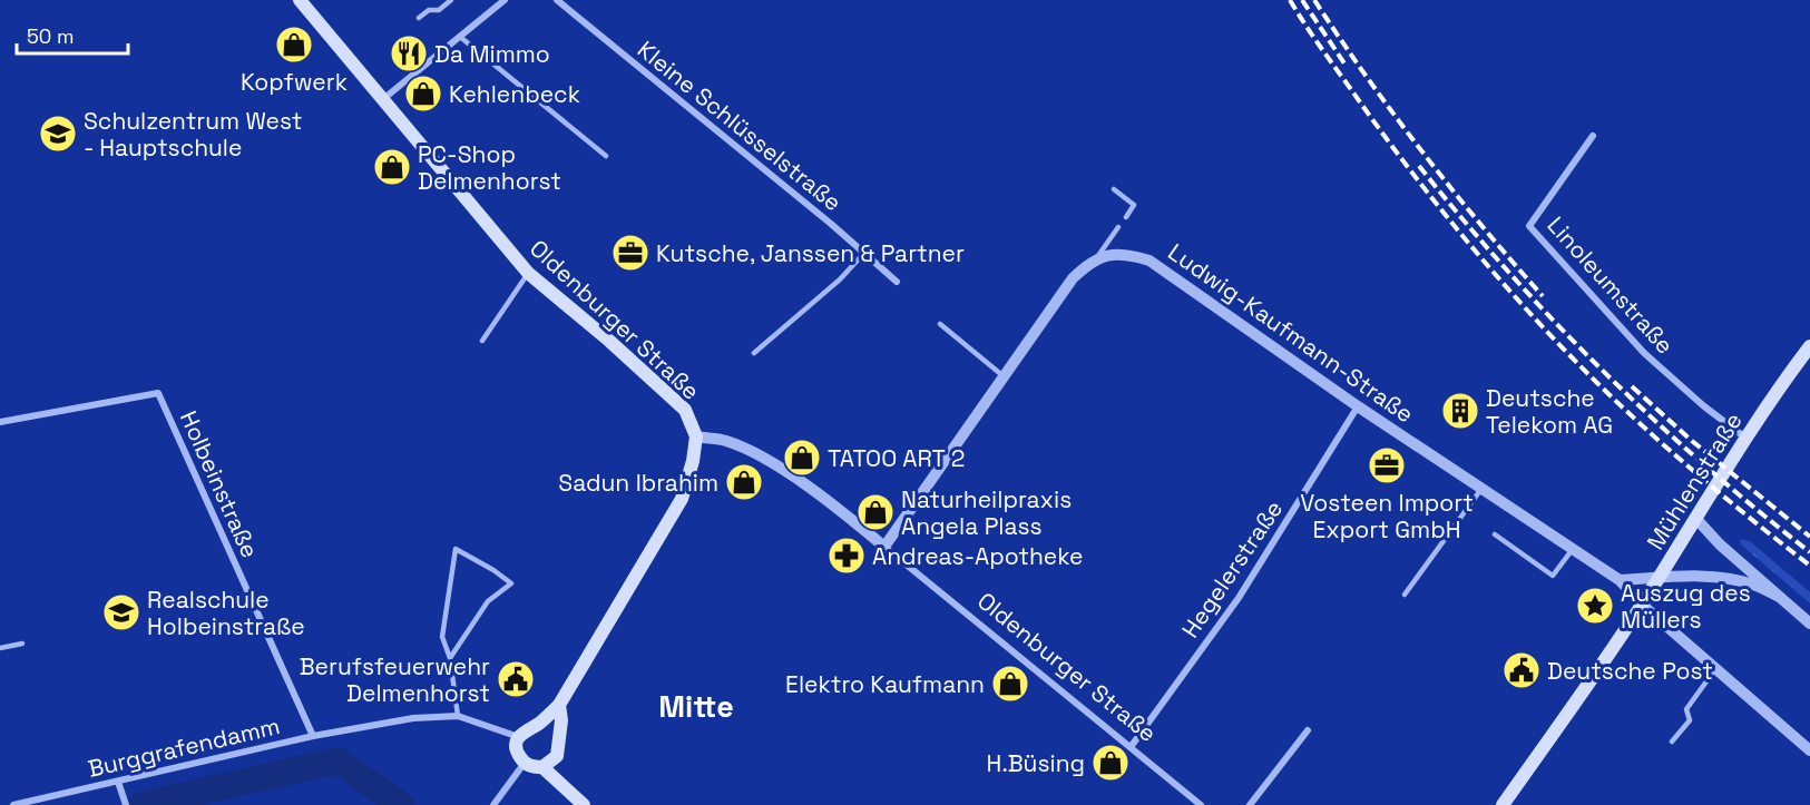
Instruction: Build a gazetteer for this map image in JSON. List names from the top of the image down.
{
  "streets": {
    "main road": ["Oldenburger Straße", "Mühlenstraße"],
    "street": [
      "Kleine Schlüsselstraße",
      "Linoleumstraße",
      "Ludwig-Kaufmann-Straße",
      "Holbeinstraße",
      "Hegelerstraße",
      "Burggrafendamm"
    ]
  },
  "crossings": [
    ["Linoleumstraße", "Mühlenstraße"],
    ["Oldenburger Straße", "Ludwig-Kaufmann-Straße"],
    ["Oldenburger Straße", "Hegelerstraße"],
    ["Ludwig-Kaufmann-Straße", "Mühlenstraße"],
    ["Ludwig-Kaufmann-Straße", "Hegelerstraße"],
    ["Holbeinstraße", "Burggrafendamm"]
  ],
  "districts": ["Mitte"],
  "places": {
    "shop": [
      "Kopfwerk",
      "Kehlenbeck",
      "PC-Shop Delmenhorst",
      "TATOO ART 2",
      "Sadun Ibrahim",
      "Naturheilpraxis Angela Plass",
      "Elektro Kaufmann",
      "H.Büsing"
    ],
    "restaurant": ["Da Mimmo"],
    "school or university": ["Schulzentrum West - Hauptschule", "Realschule Holbeinstraße"],
    "office": ["Kutsche, Janssen & Partner", "Vosteen Import Export GmbH"],
    "building": ["Deutsche Telekom AG"],
    "pharmacy": ["Andreas-Apotheke"],
    "place": ["Auszug des Müllers"],
    "public building": ["Deutsche Post", "Berufsfeuerwehr Delmenhorst"]
  },
  "scale_bar": "50 m"
}
